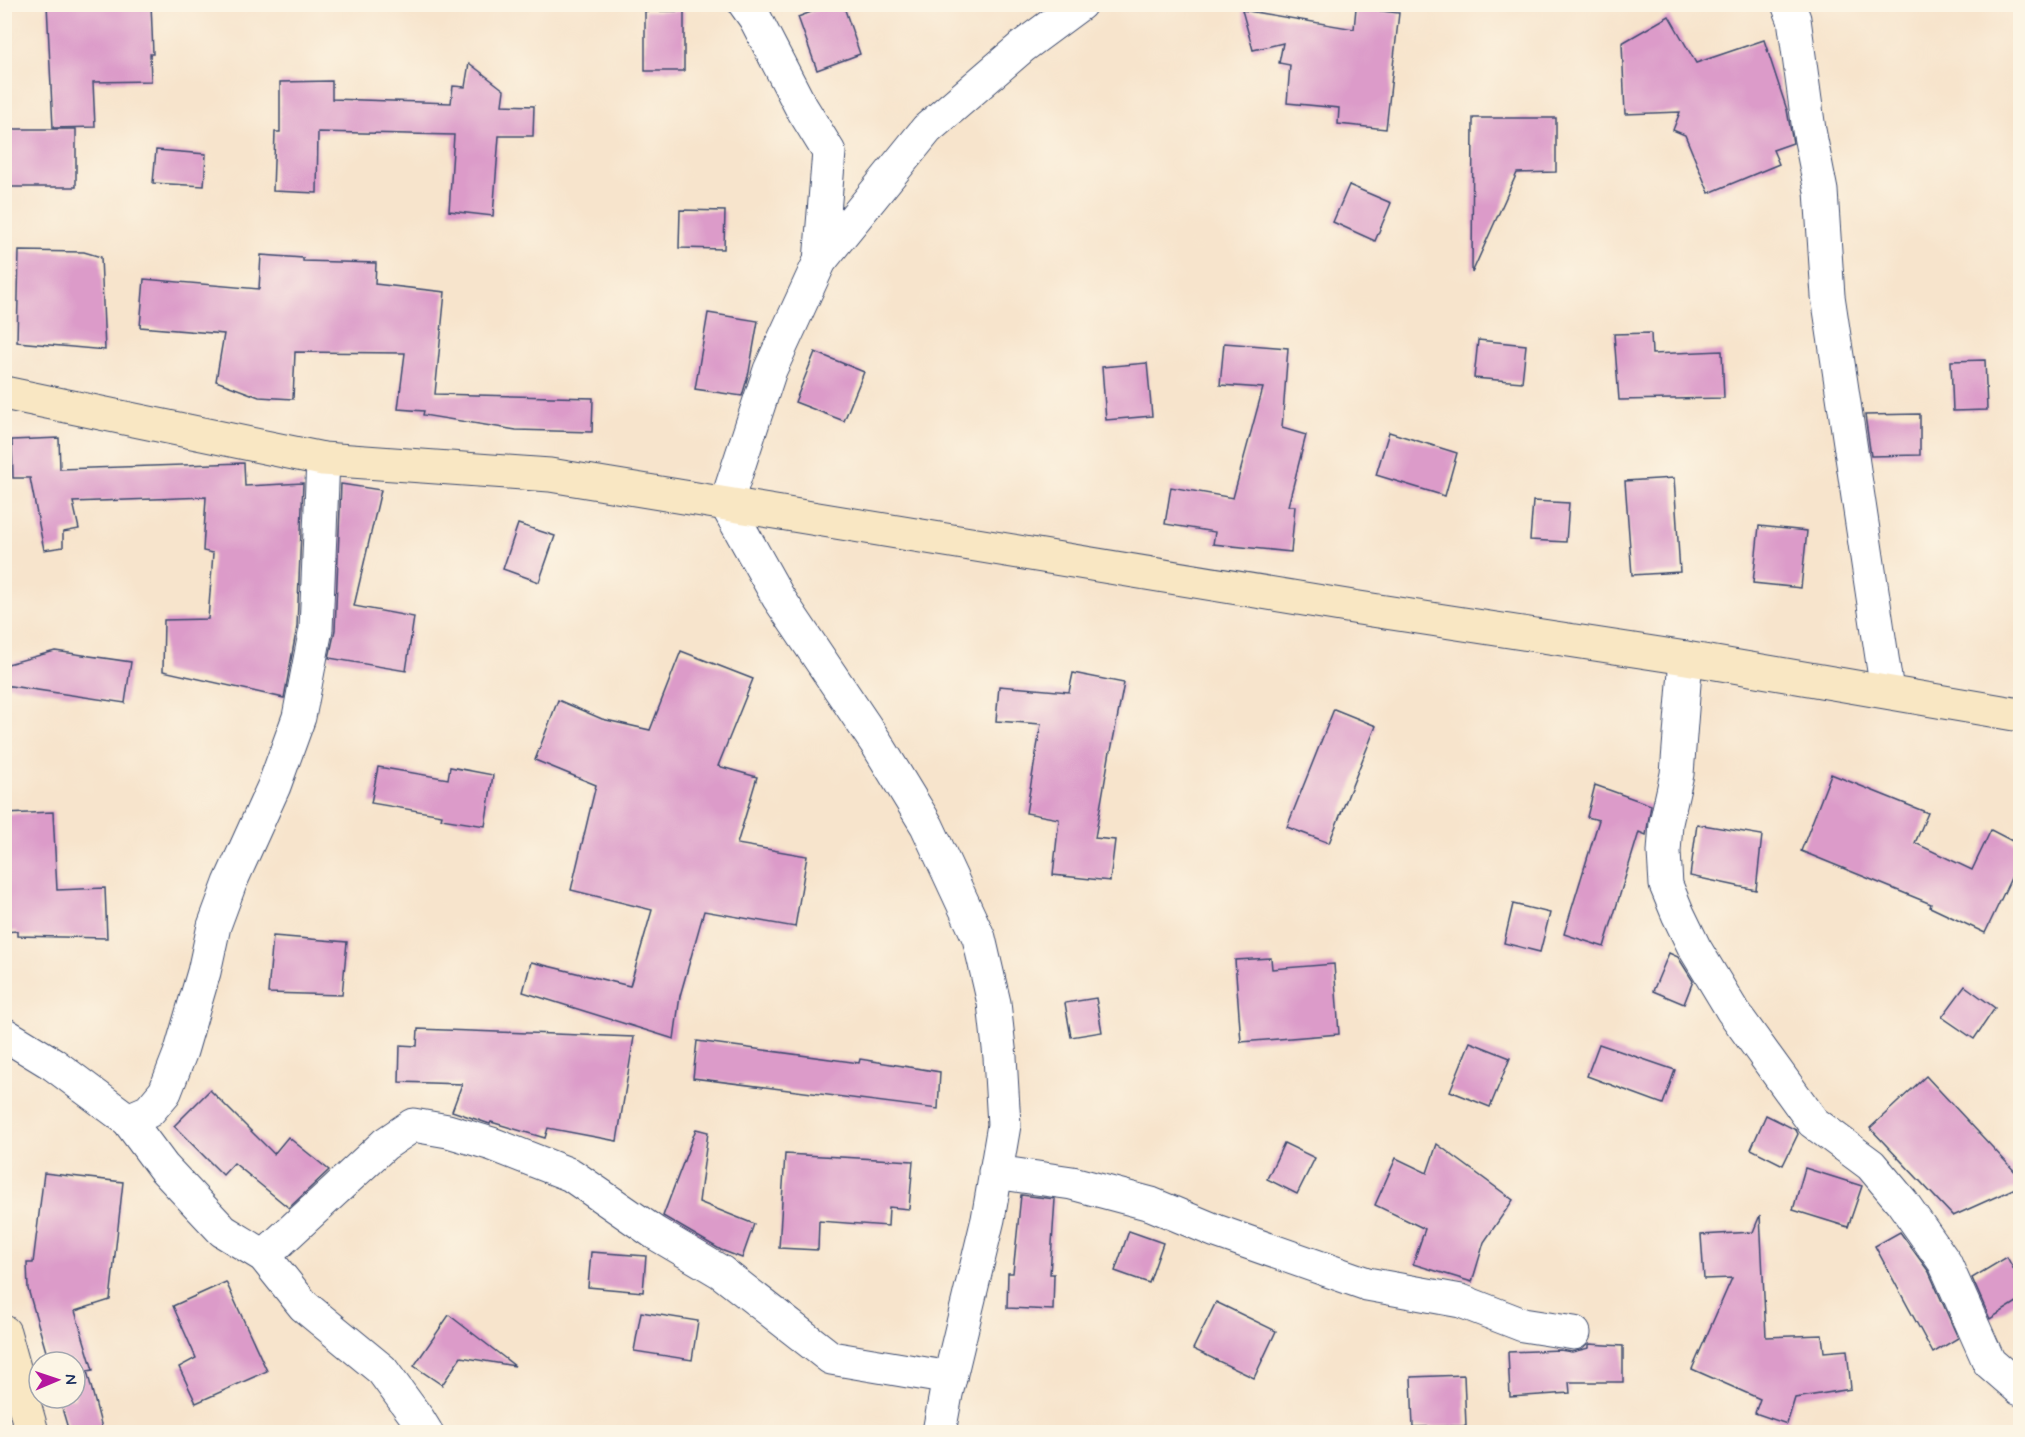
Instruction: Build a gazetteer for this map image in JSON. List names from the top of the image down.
{
  "north": "right"
}
